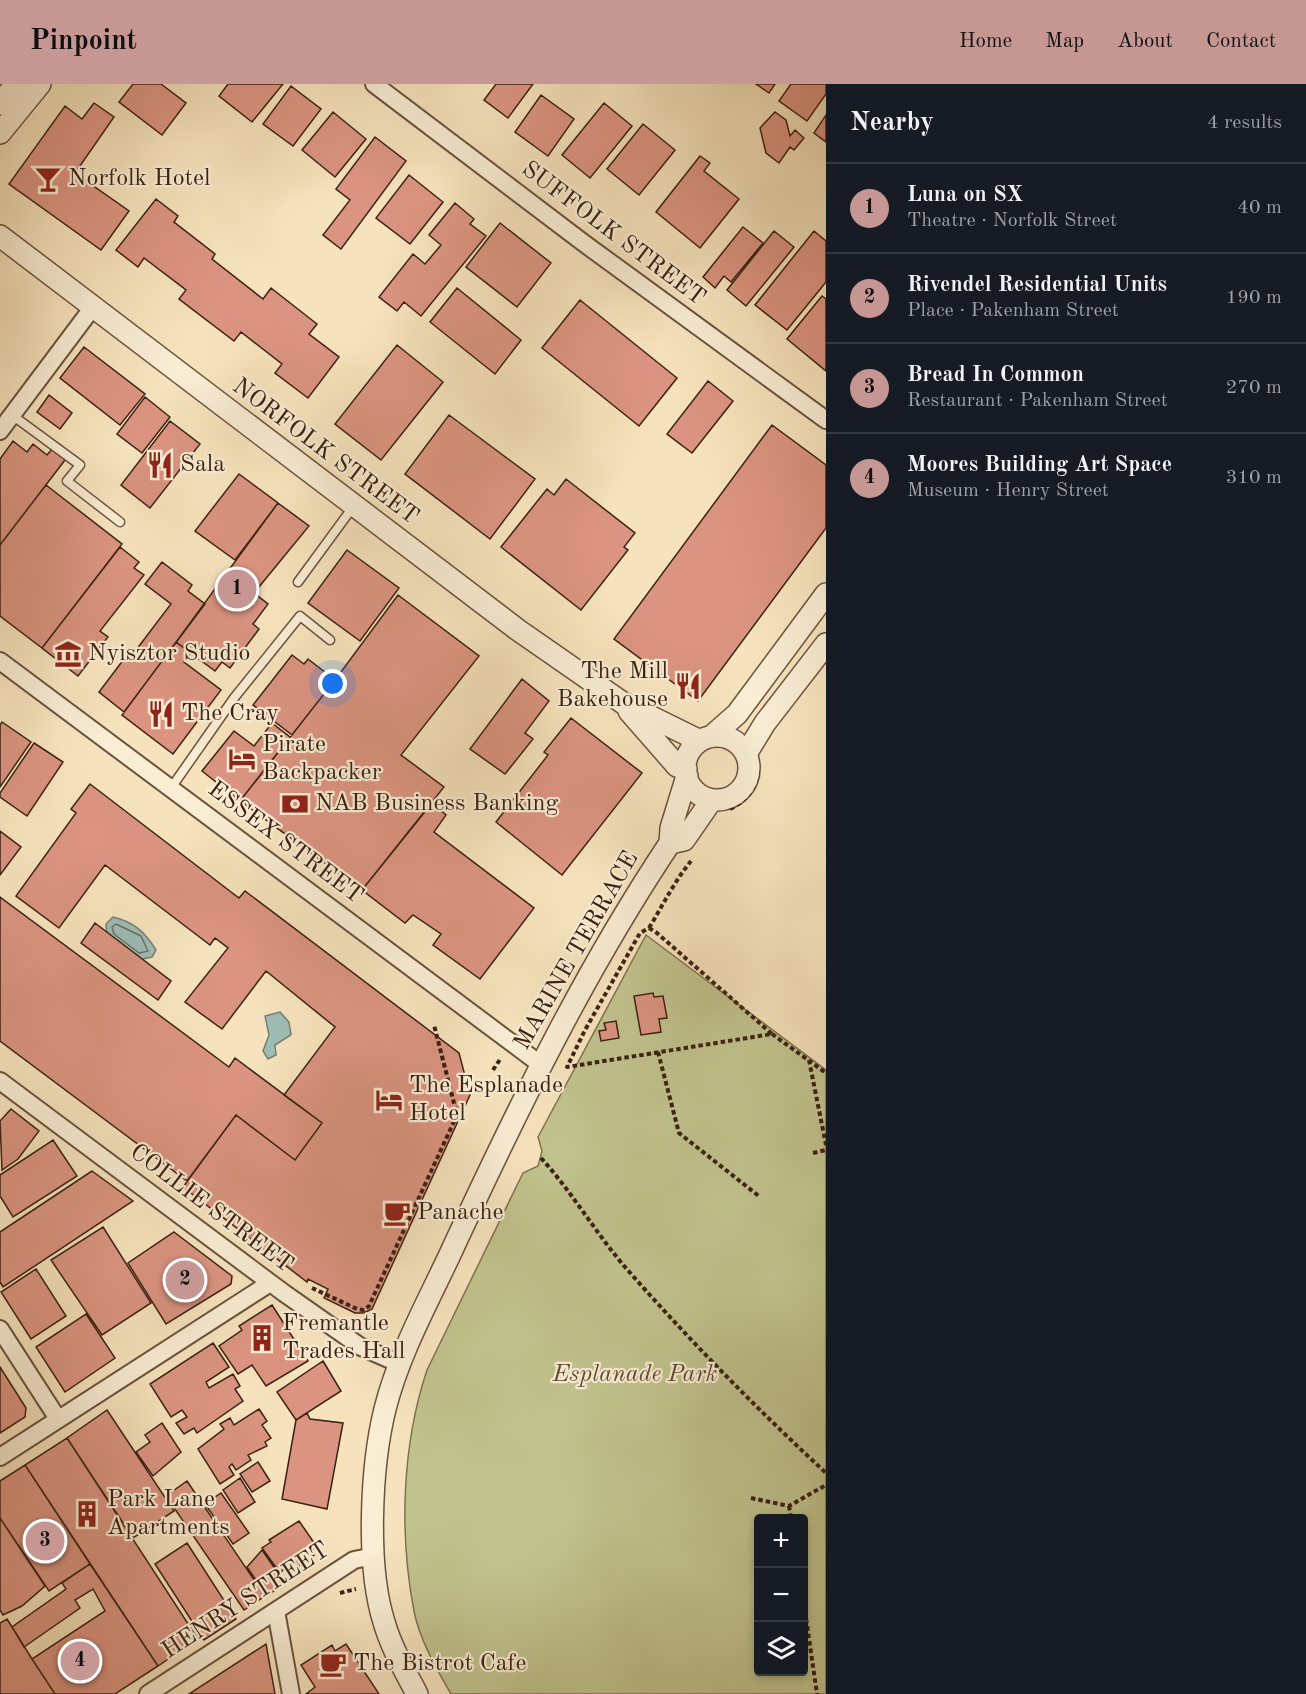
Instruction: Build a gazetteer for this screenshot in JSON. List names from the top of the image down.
{
  "streets": {
    "street": [
      "SUFFOLK STREET",
      "NORFOLK STREET",
      "ESSEX STREET",
      "MARINE TERRACE",
      "COLLIE STREET",
      "HENRY STREET"
    ]
  },
  "crossings": [
    ["NORFOLK STREET", "MARINE TERRACE"],
    ["ESSEX STREET", "MARINE TERRACE"],
    ["MARINE TERRACE", "COLLIE STREET"],
    ["MARINE TERRACE", "HENRY STREET"]
  ],
  "parks": ["Esplanade Park"],
  "places": {
    "bar": ["Norfolk Hotel"],
    "restaurant": ["Sala", "The Mill Bakehouse", "The Cray"],
    "museum": ["Nyisztor Studio"],
    "hotel": ["Pirate Backpacker", "The Esplanade Hotel"],
    "bank": ["NAB Business Banking"],
    "cafe": ["Panache", "The Bistrot Cafe"],
    "building": ["Fremantle Trades Hall", "Park Lane Apartments"]
  },
  "page": {
    "header": "Pinpoint",
    "nav": [
      "Home",
      "Map",
      "About",
      "Contact"
    ],
    "heading": ["Nearby", "4 results"],
    "list": [
      {
        "mark": "1",
        "name": "Luna on SX",
        "note": "Theatre · Norfolk Street",
        "value": "40 m"
      },
      {
        "mark": "2",
        "name": "Rivendel Residential Units",
        "note": "Place · Pakenham Street",
        "value": "190 m"
      },
      {
        "mark": "3",
        "name": "Bread In Common",
        "note": "Restaurant · Pakenham Street",
        "value": "270 m"
      },
      {
        "mark": "4",
        "name": "Moores Building Art Space",
        "note": "Museum · Henry Street",
        "value": "310 m"
      }
    ],
    "pins": [
      "1",
      "2",
      "3",
      "4"
    ],
    "map_buttons": ["+", "−"]
  }
}
